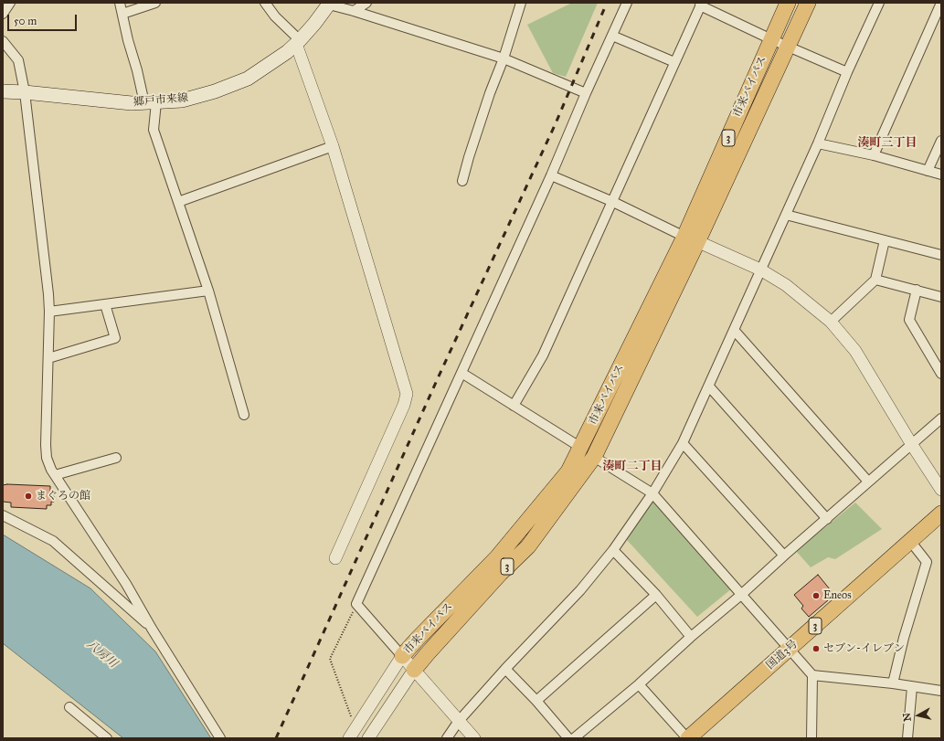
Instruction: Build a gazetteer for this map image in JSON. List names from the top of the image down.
{
  "streets": {
    "highway": ["市来バイパス", "3", "国道3号"],
    "main road": ["郷戸市来線"]
  },
  "districts": ["湊町三丁目", "湊町二丁目"],
  "water": ["八房川"],
  "places": ["まぐろの館", "Eneos", "セブン-イレブン"],
  "scale_bar": "50 m",
  "north": "left"
}
